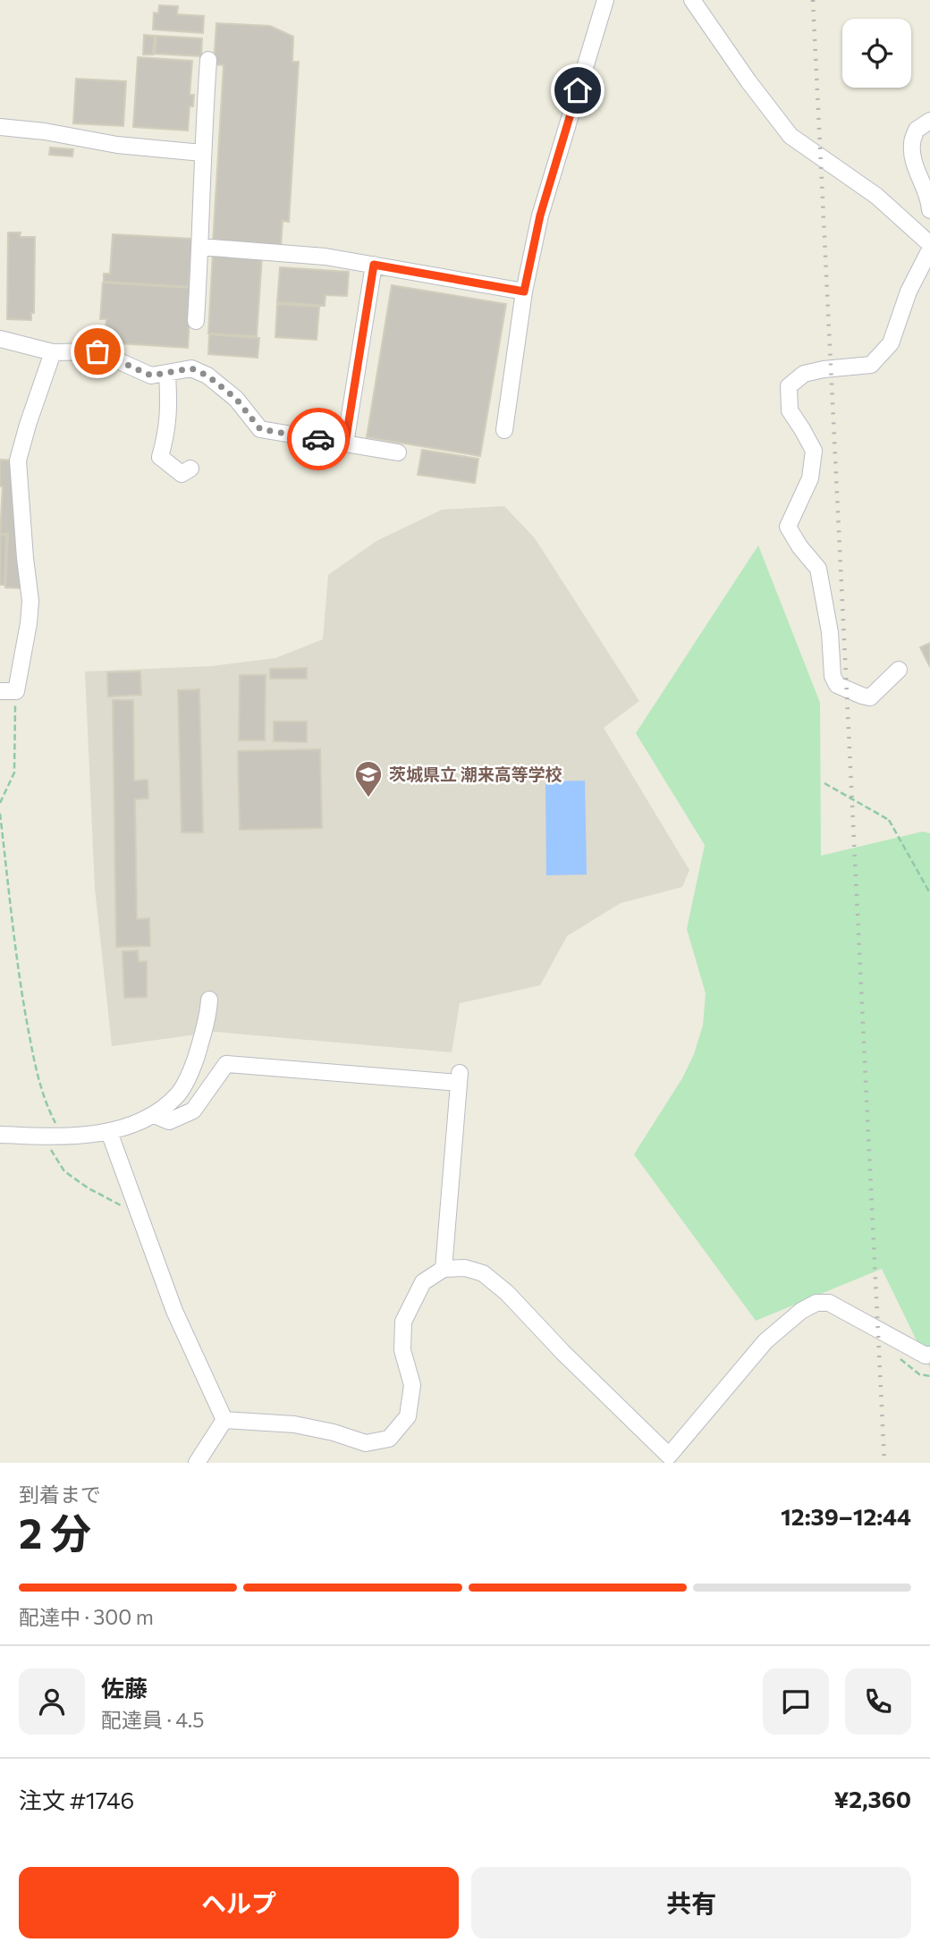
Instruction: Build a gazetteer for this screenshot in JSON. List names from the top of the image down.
{
  "places": {
    "school or university": ["茨城県立 潮来高等学校"]
  },
  "page": {
    "heading": ["2 分", "到着まで", "12:39–12:44"],
    "panel": [
      "佐藤",
      "配達員 · 4.5",
      "注文 #1746",
      "¥2,360"
    ],
    "bar": "配達中 · 300 m",
    "buttons": ["ヘルプ", "共有"]
  }
}
